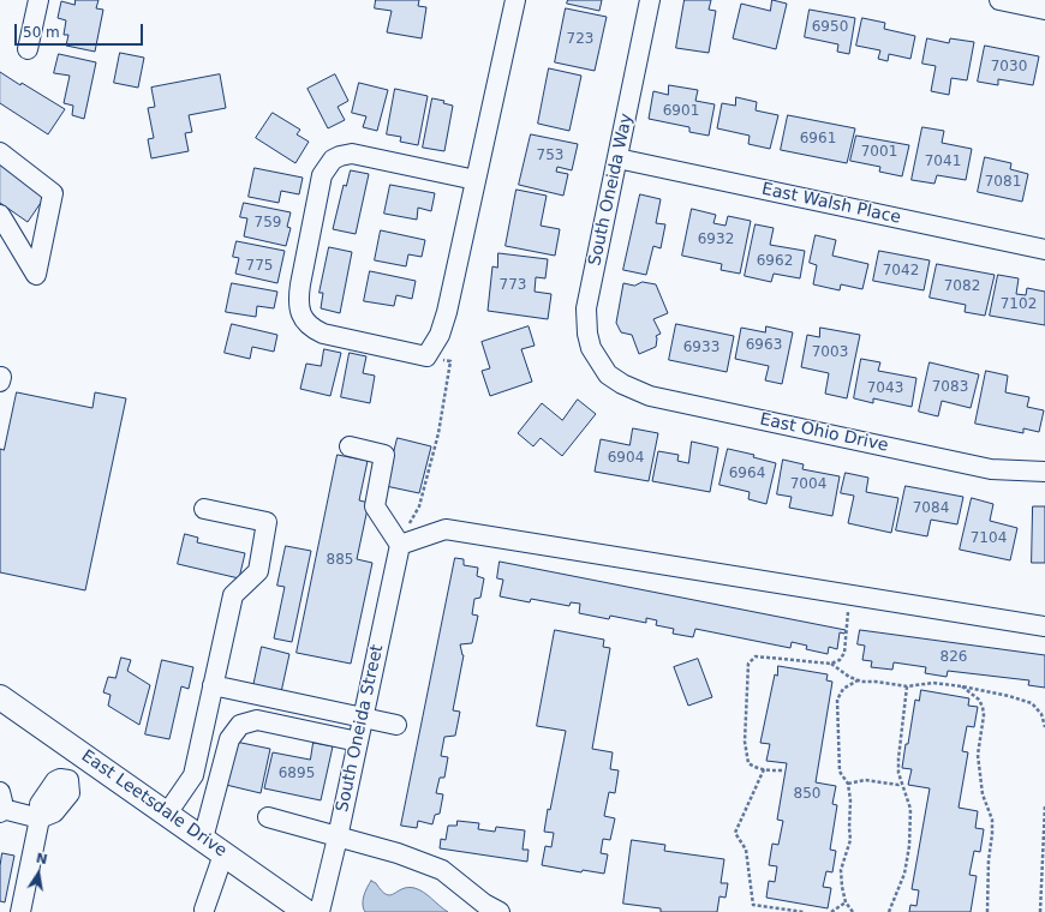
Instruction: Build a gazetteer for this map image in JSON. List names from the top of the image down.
{
  "streets": {
    "main road": ["East Leetsdale Drive"],
    "street": [
      "South Oneida Way",
      "East Walsh Place",
      "East Ohio Drive",
      "South Oneida Street"
    ]
  },
  "crossings": [
    ["South Oneida Way", "East Walsh Place"],
    ["South Oneida Way", "East Ohio Drive"]
  ],
  "house_numbers": [
    "6950",
    "723",
    "7030",
    "6901",
    "6961",
    "7001",
    "753",
    "7041",
    "7081",
    "759",
    "6932",
    "6962",
    "775",
    "7042",
    "773",
    "7082",
    "7102",
    "6963",
    "6933",
    "7003",
    "7083",
    "7043",
    "6904",
    "6964",
    "7004",
    "7084",
    "7104",
    "885",
    "826",
    "6895",
    "850"
  ],
  "scale_bar": "50 m",
  "north": "top"
}
